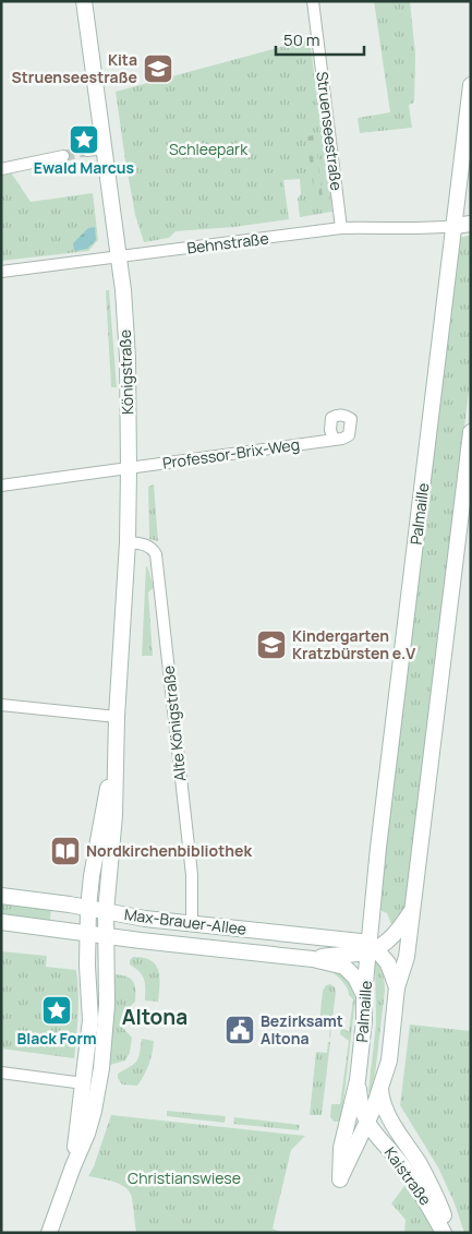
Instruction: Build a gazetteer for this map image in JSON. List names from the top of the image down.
{
  "streets": {
    "main road": [
      "Königstraße",
      "Palmaille",
      "Max-Brauer-Allee",
      "Kaistraße"
    ],
    "street": [
      "Struenseestraße",
      "Behnstraße",
      "Professor-Brix-Weg",
      "Alte Königstraße"
    ]
  },
  "crossings": [
    ["Struenseestraße", "Behnstraße"],
    ["Behnstraße", "Königstraße"],
    ["Behnstraße", "Palmaille"],
    ["Königstraße", "Professor-Brix-Weg"],
    ["Königstraße", "Alte Königstraße"],
    ["Königstraße", "Max-Brauer-Allee"],
    ["Palmaille", "Max-Brauer-Allee"],
    ["Palmaille", "Kaistraße"],
    ["Alte Königstraße", "Max-Brauer-Allee"]
  ],
  "districts": ["Altona"],
  "parks": ["Schleepark", "Christianswiese"],
  "places": {
    "school or university": ["Kita Struenseestraße", "Kindergarten Kratzbürsten e.V"],
    "place": ["Ewald Marcus", "Black Form"],
    "library": ["Nordkirchenbibliothek"],
    "public building": ["Bezirksamt Altona"]
  },
  "scale_bar": "50 m"
}
